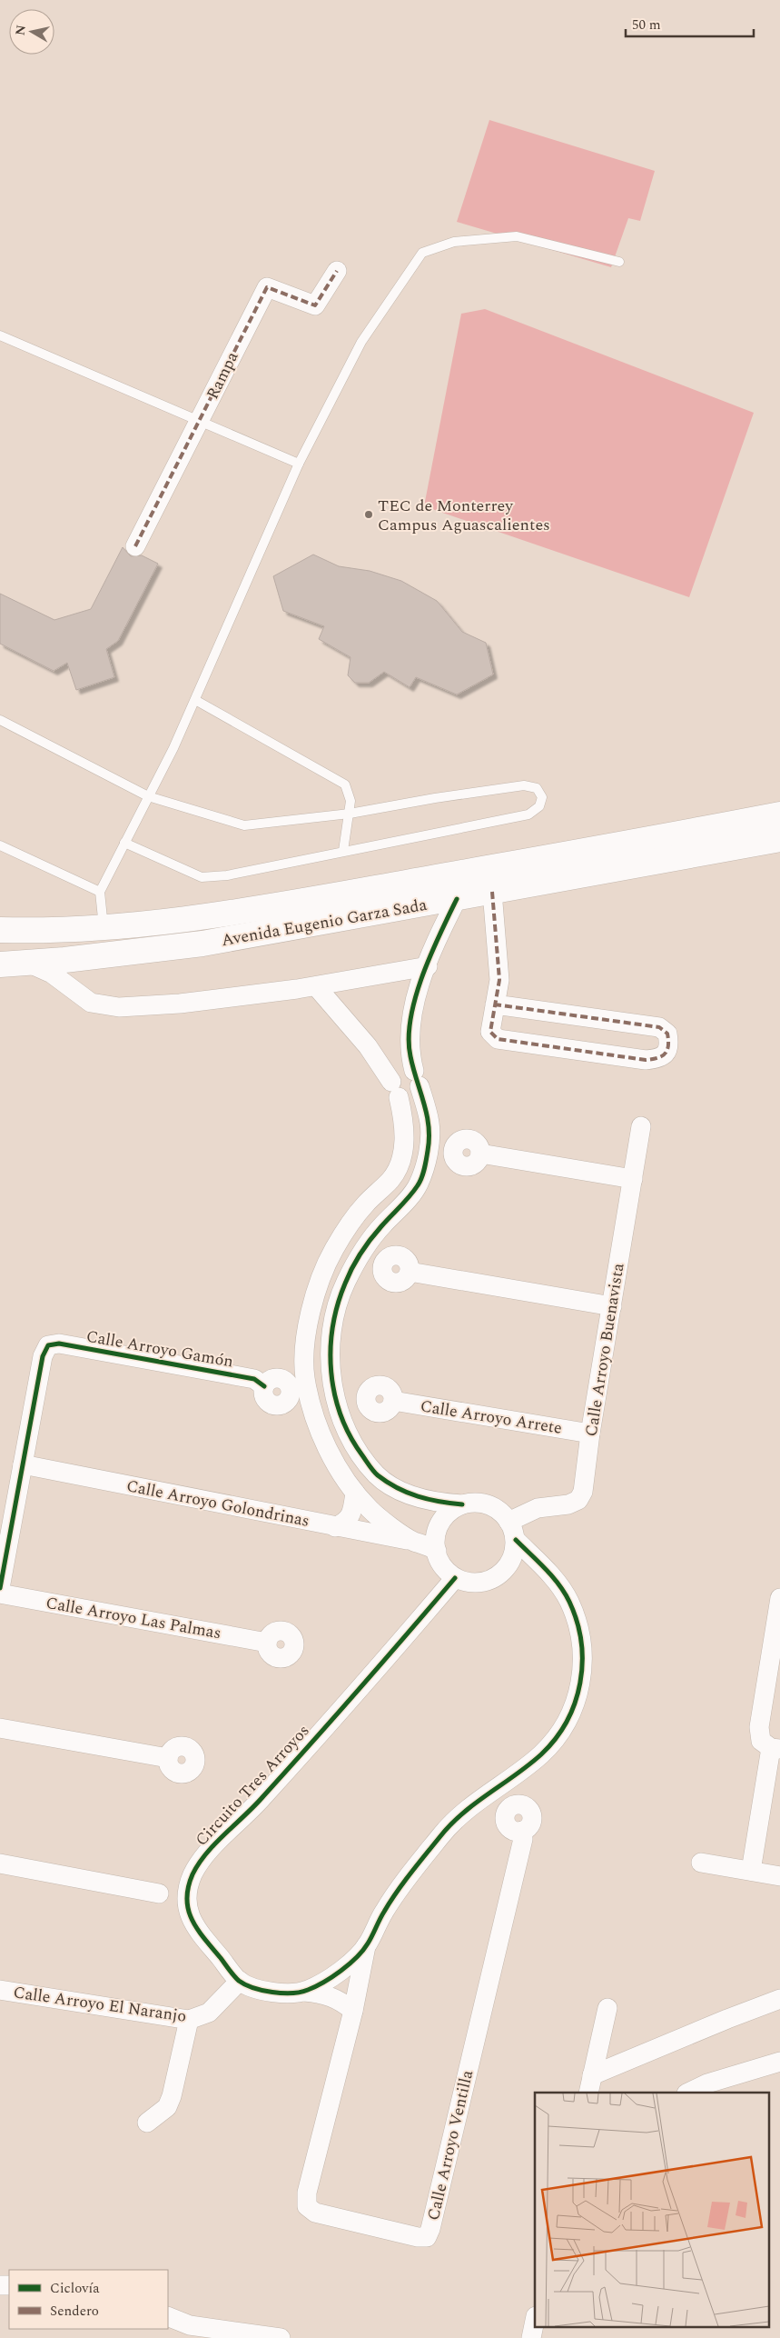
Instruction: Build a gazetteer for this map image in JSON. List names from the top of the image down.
{
  "streets": {
    "main road": ["Avenida Eugenio Garza Sada"],
    "street": [
      "Rampa",
      "Calle Arroyo Gamón",
      "Calle Arroyo Buenavista",
      "Calle Arroyo Arrete",
      "Calle Arroyo Golondrinas",
      "Calle Arroyo Las Palmas",
      "Circuito Tres Arroyos",
      "Calle Arroyo El Naranjo",
      "Calle Arroyo Ventilla"
    ]
  },
  "crossings": [
    ["Calle Arroyo Gamón", "Calle Arroyo Golondrinas"],
    ["Calle Arroyo Buenavista", "Calle Arroyo Arrete"],
    ["Calle Arroyo Buenavista", "Circuito Tres Arroyos"],
    ["Circuito Tres Arroyos", "Calle Arroyo El Naranjo"]
  ],
  "places": ["TEC de Monterrey Campus Aguascalientes"],
  "legend": ["Ciclovía", "Sendero"],
  "scale_bar": "50 m",
  "north": "left"
}
